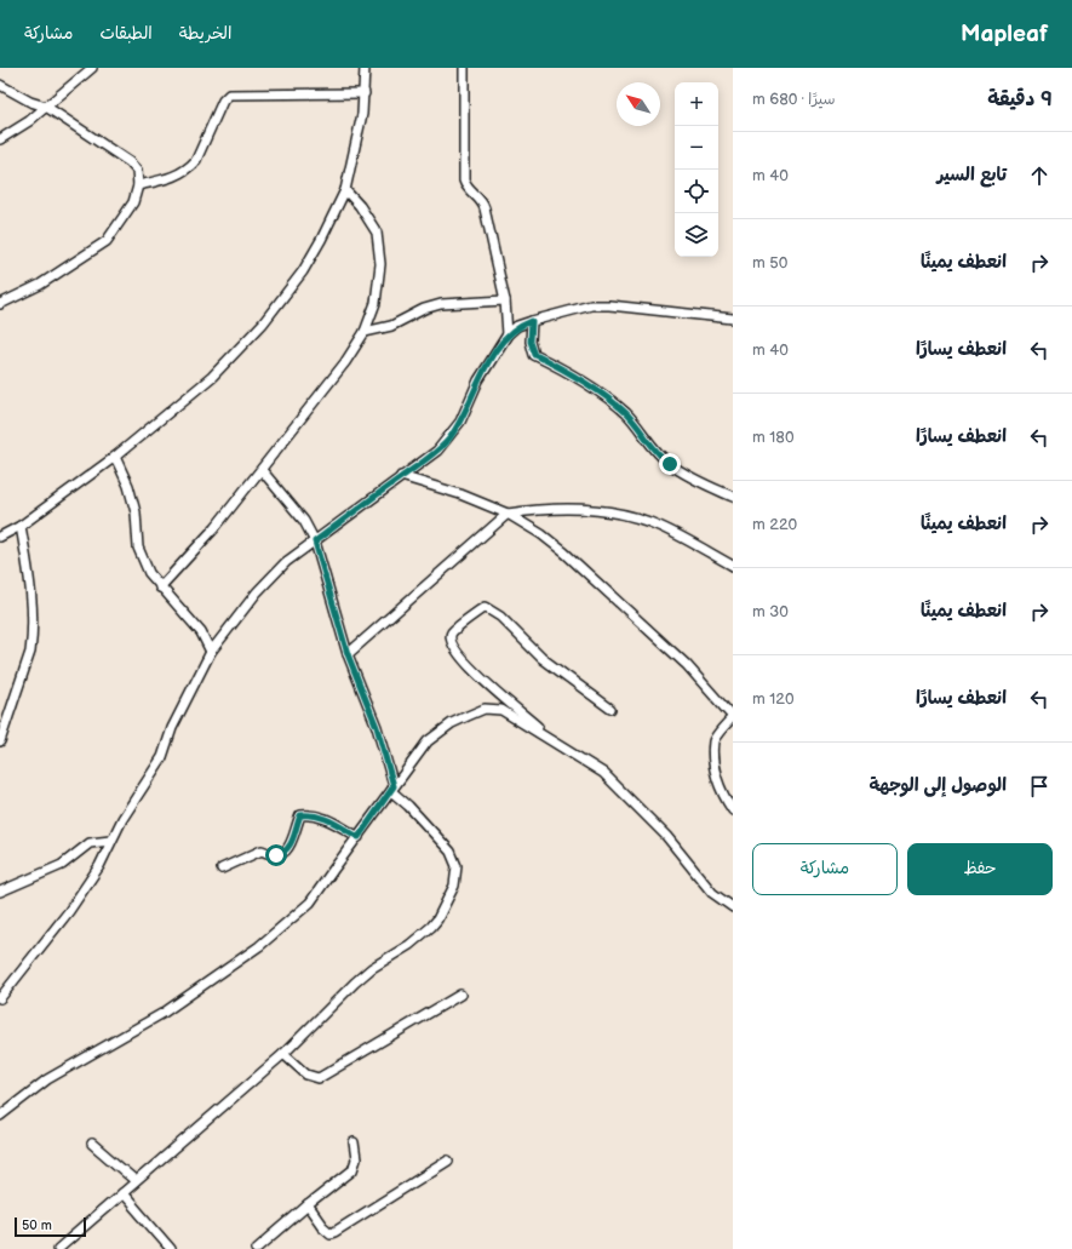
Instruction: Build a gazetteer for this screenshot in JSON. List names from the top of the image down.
{
  "scale_bar": "50 m",
  "north": "top left",
  "page": {
    "header": "Mapleaf",
    "nav": ["الخريطة", "الطبقات", "مشاركة"],
    "heading": ["9 دقيقة", "سيرًا · 680 m"],
    "map_buttons": ["+", "−"],
    "list": [
      ["تابع السير", "40 m"],
      ["انعطف يمينًا", "50 m"],
      ["انعطف يسارًا", "40 m"],
      ["انعطف يسارًا", "180 m"],
      ["انعطف يمينًا", "220 m"],
      ["انعطف يمينًا", "30 m"],
      ["انعطف يسارًا", "120 m"],
      "الوصول إلى الوجهة"
    ],
    "buttons": ["حفظ", "مشاركة"],
    "scale": "50 m"
  }
}
